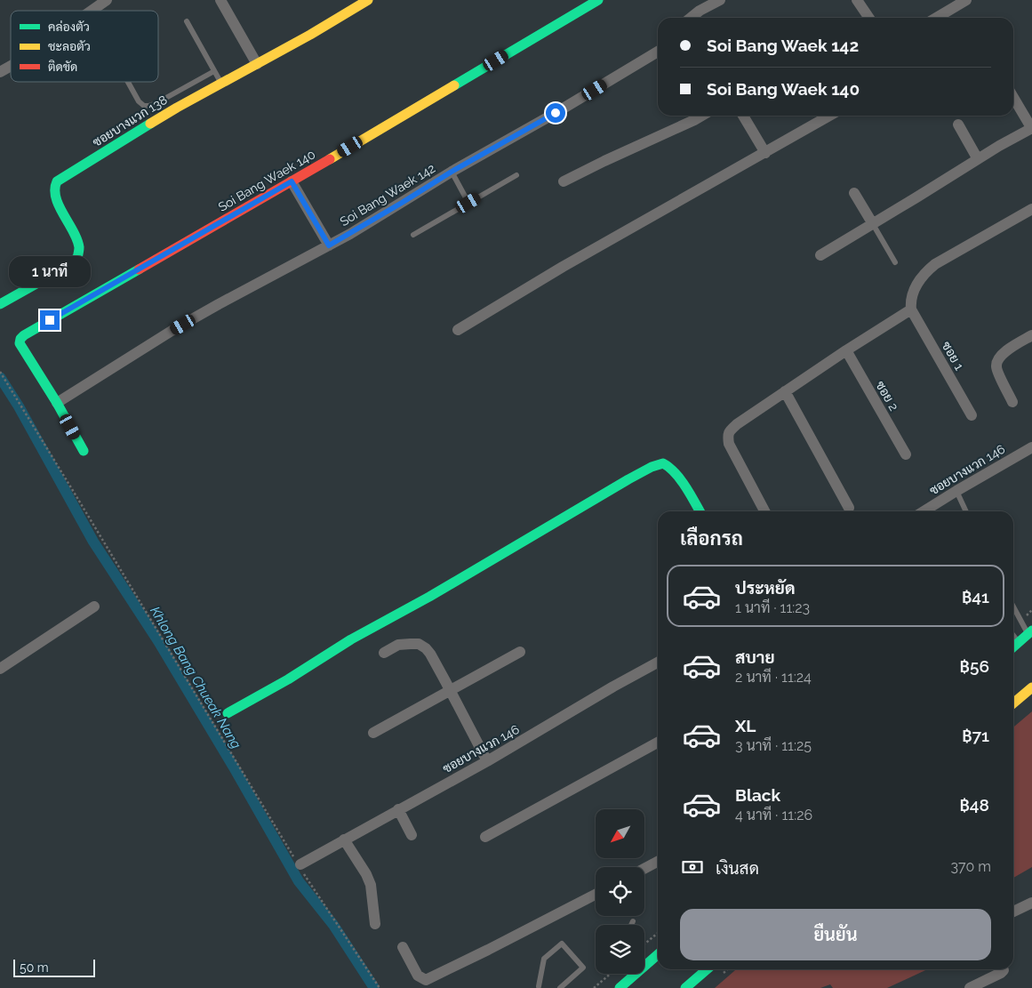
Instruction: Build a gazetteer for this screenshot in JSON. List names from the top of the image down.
{
  "streets": {
    "street": [
      "ซอยบางแวก 138",
      "Soi Bang Waek 140",
      "Soi Bang Waek 142",
      "ซอย 1",
      "ซอย 2",
      "ซอยบางแวก 146"
    ]
  },
  "crossings": [
    ["Soi Bang Waek 140", "Soi Bang Waek 142"]
  ],
  "water": ["Khlong Bang Chueak Nang"],
  "legend": ["คล่องตัว", "ชะลอตัว", "ติดขัด"],
  "scale_bar": "50 m",
  "north": "bottom left",
  "page": {
    "banner": ["Soi Bang Waek 142", "Soi Bang Waek 140"],
    "bubble": "1 นาที",
    "heading": "เลือกรถ",
    "list": [
      {
        "name": "ประหยัด",
        "note": "1 นาที · 11:23",
        "value": "฿41"
      },
      {
        "name": "สบาย",
        "note": "2 นาที · 11:24",
        "value": "฿56"
      },
      {
        "name": "XL",
        "note": "3 นาที · 11:25",
        "value": "฿71"
      },
      {
        "name": "Black",
        "note": "4 นาที · 11:26",
        "value": "฿48"
      }
    ],
    "pay": ["เงินสด", "370 m"],
    "buttons": "ยืนยัน",
    "scale": "50 m"
  }
}
